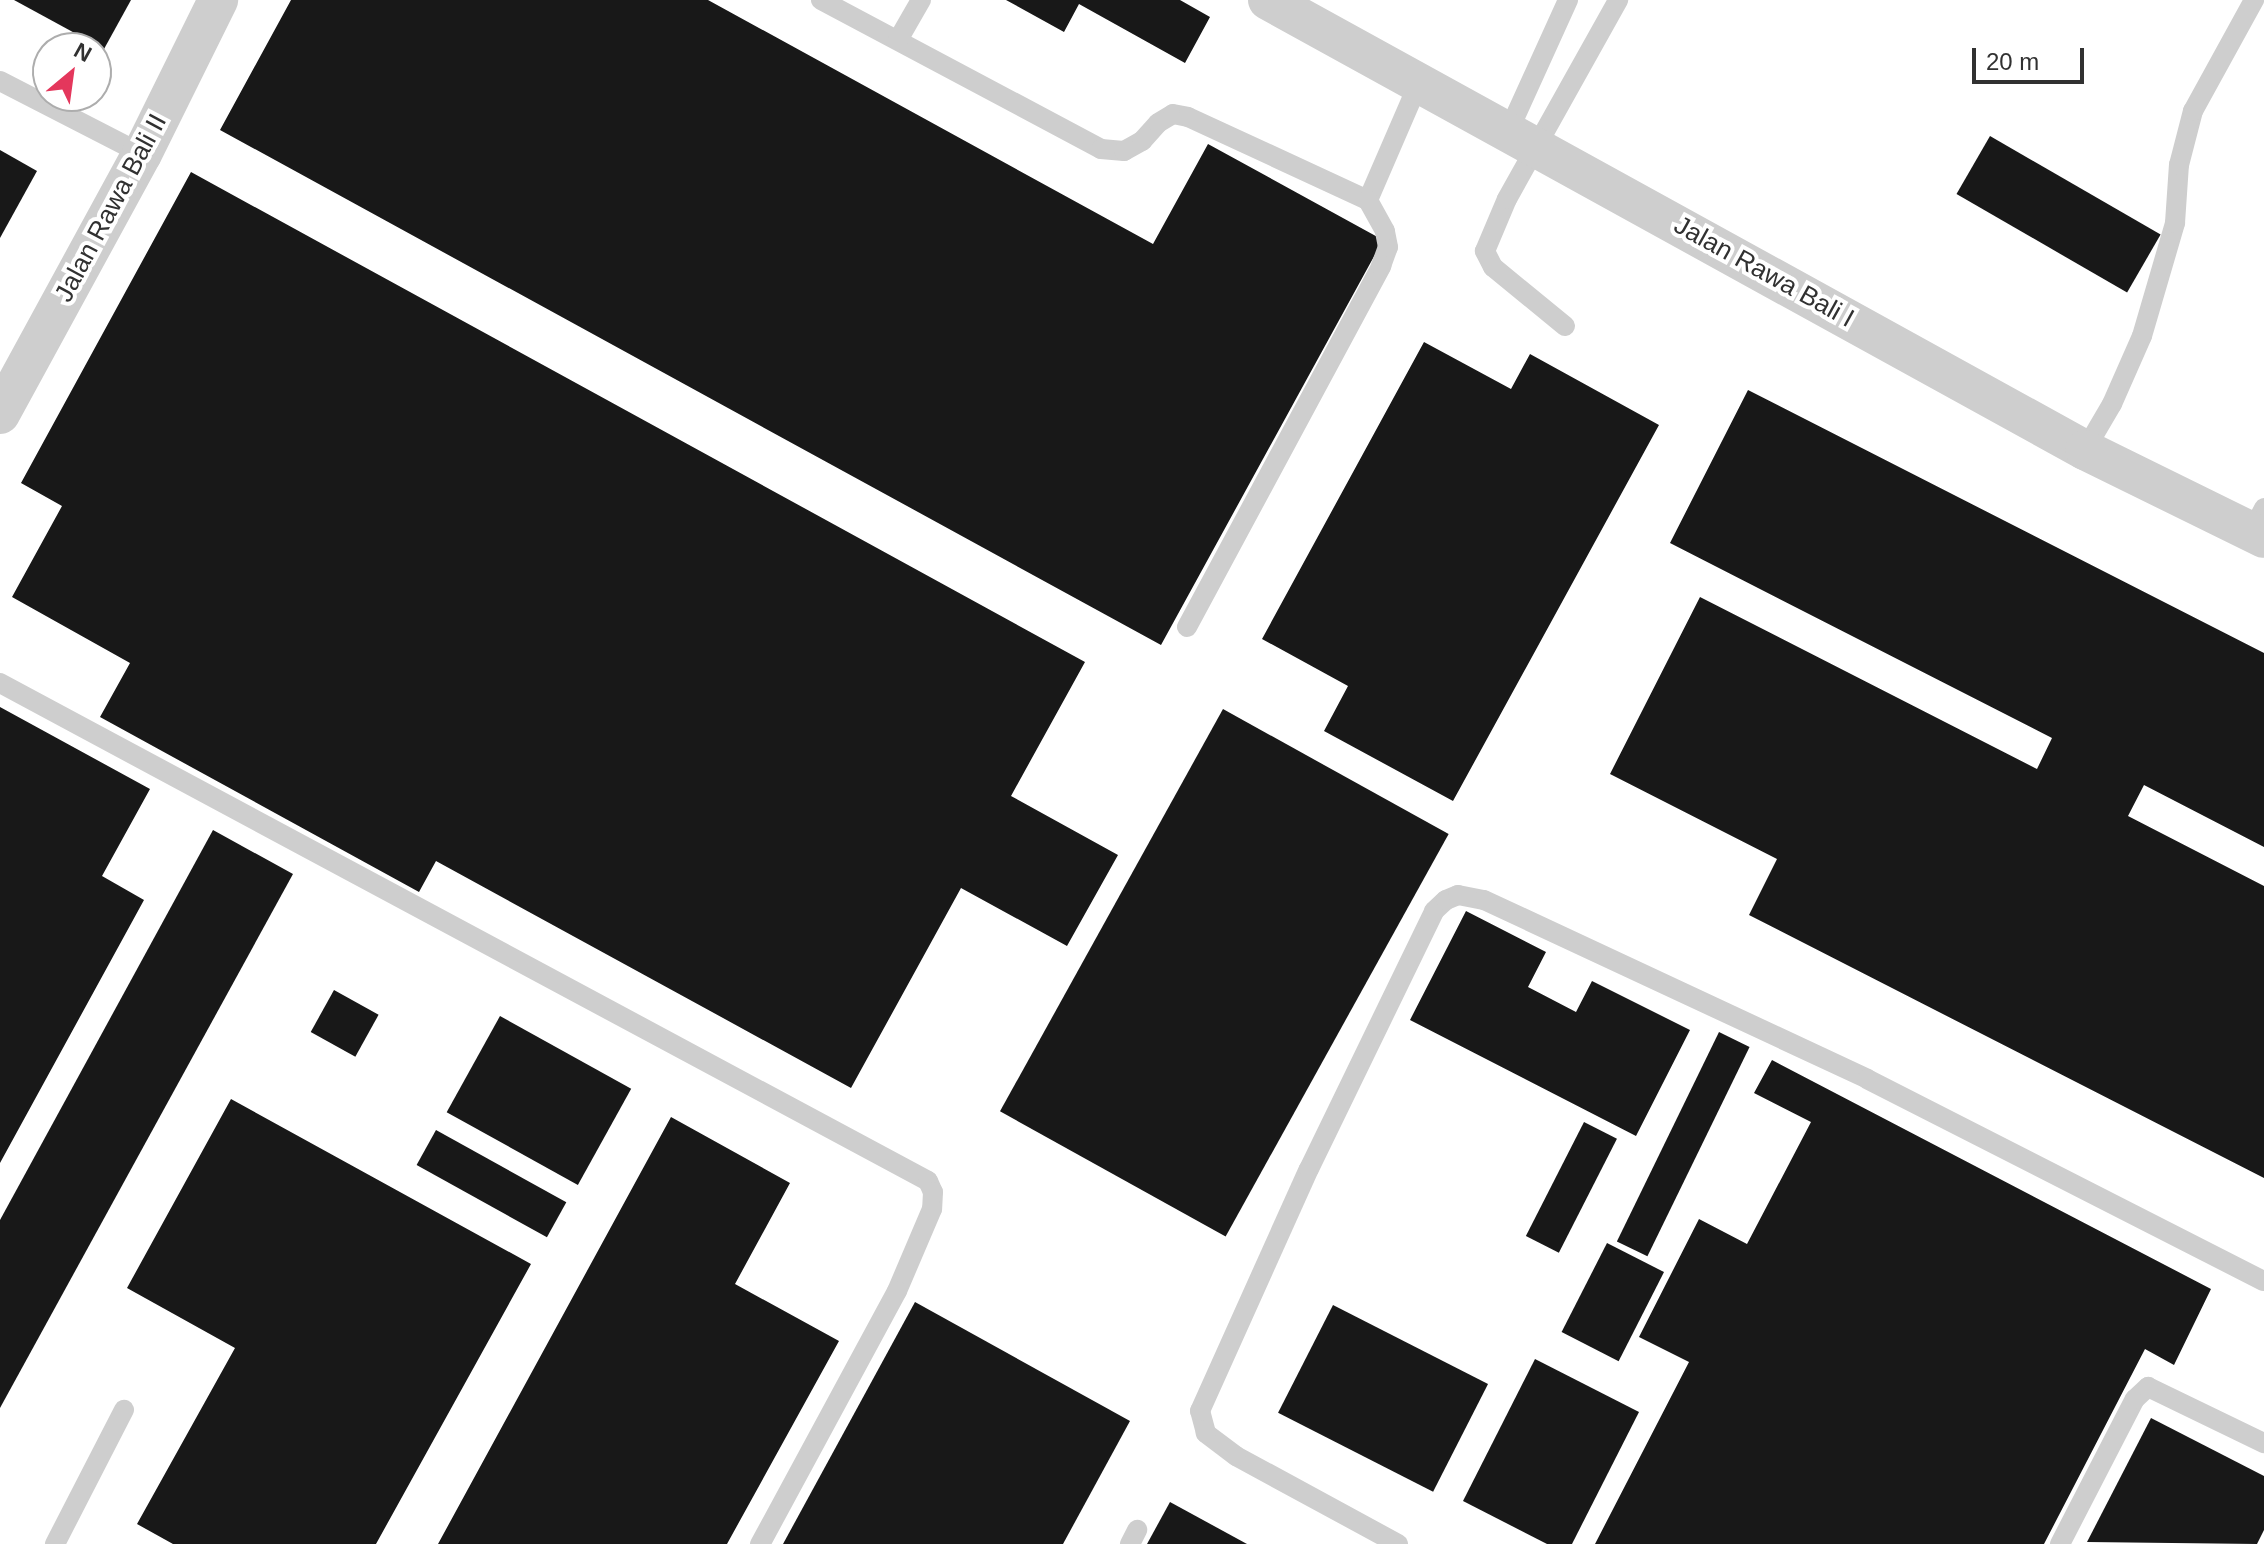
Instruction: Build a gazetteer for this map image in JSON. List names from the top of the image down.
{
  "streets": {
    "street": ["Jalan Rawa Bali II", "Jalan Rawa Bali I"]
  },
  "scale_bar": "20 m",
  "north": "top right"
}
